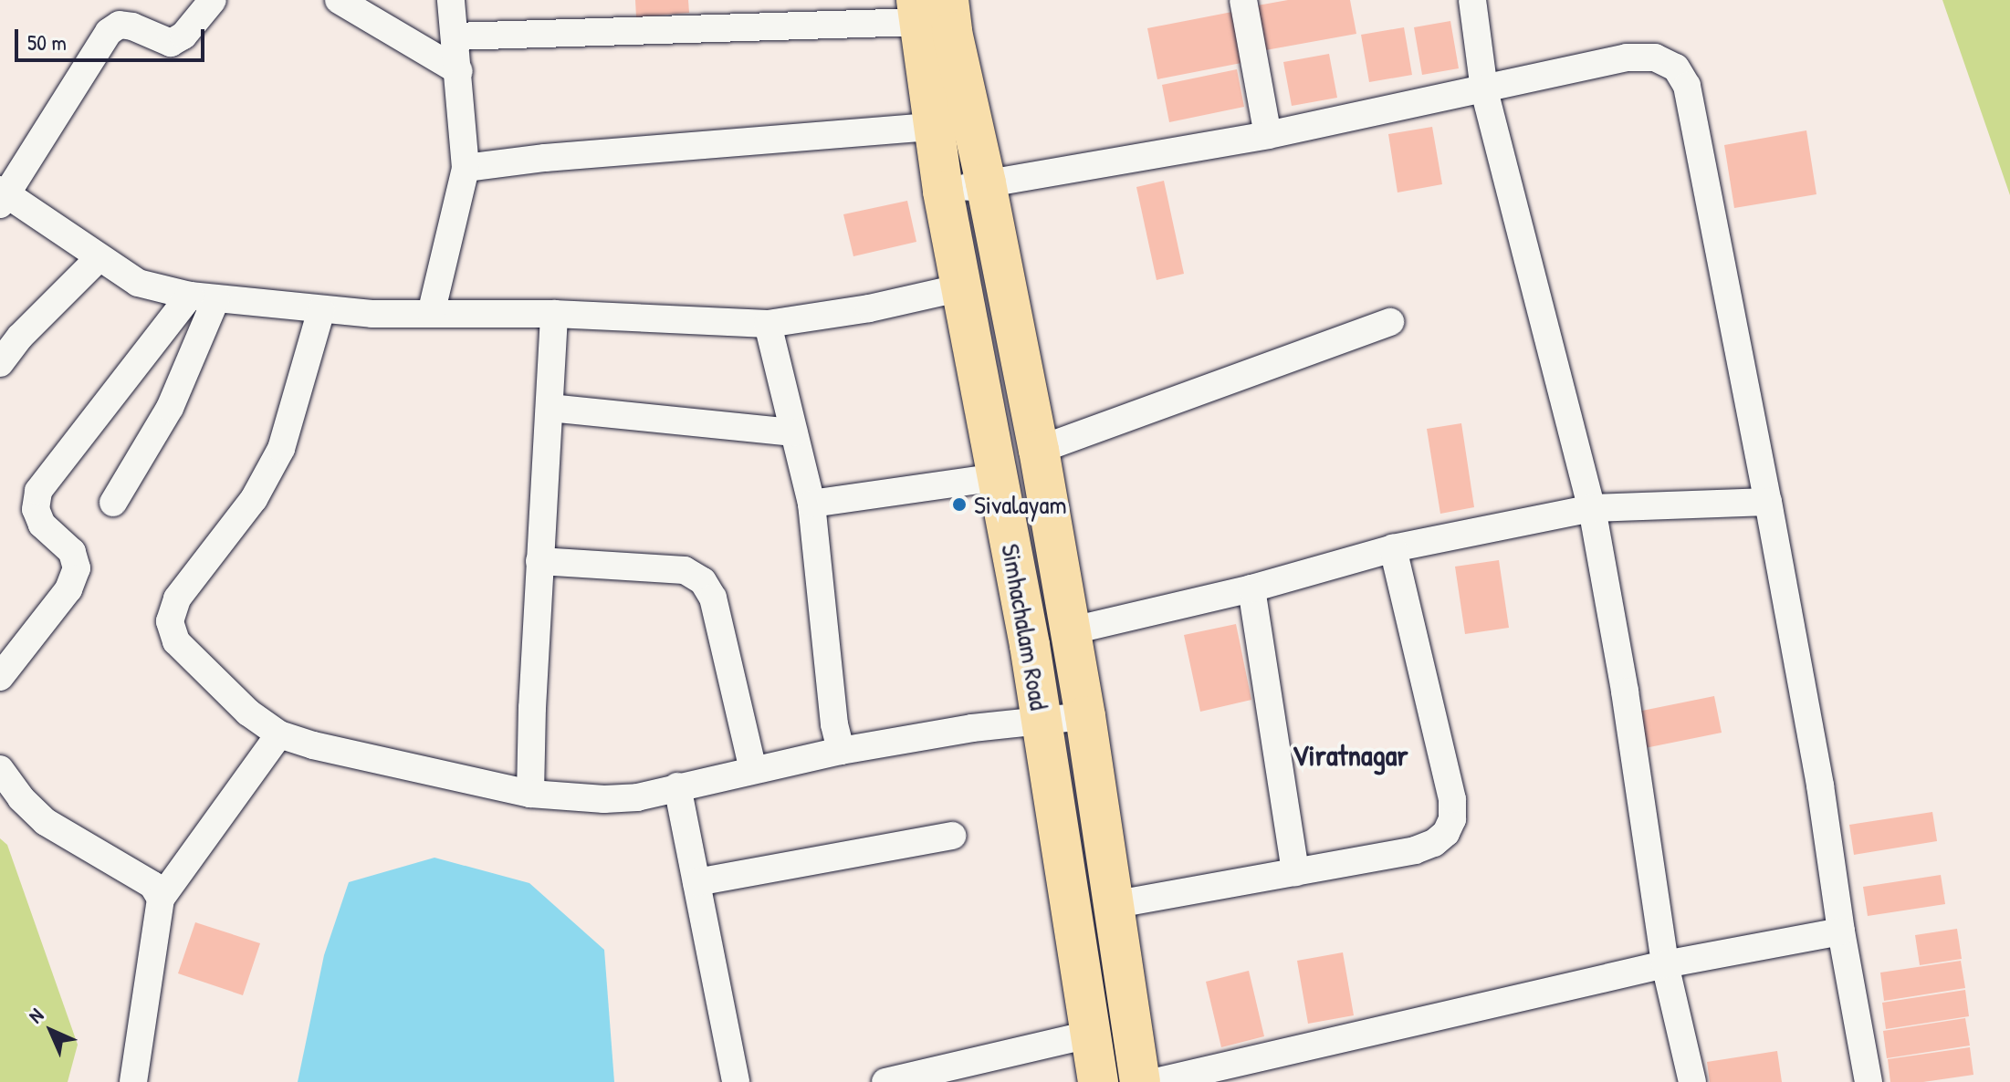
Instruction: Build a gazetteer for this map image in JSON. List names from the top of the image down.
{
  "streets": {
    "main road": ["Simhachalam Road"]
  },
  "districts": ["Viratnagar"],
  "places": ["Sivalayam"],
  "scale_bar": "50 m",
  "north": "top left"
}
